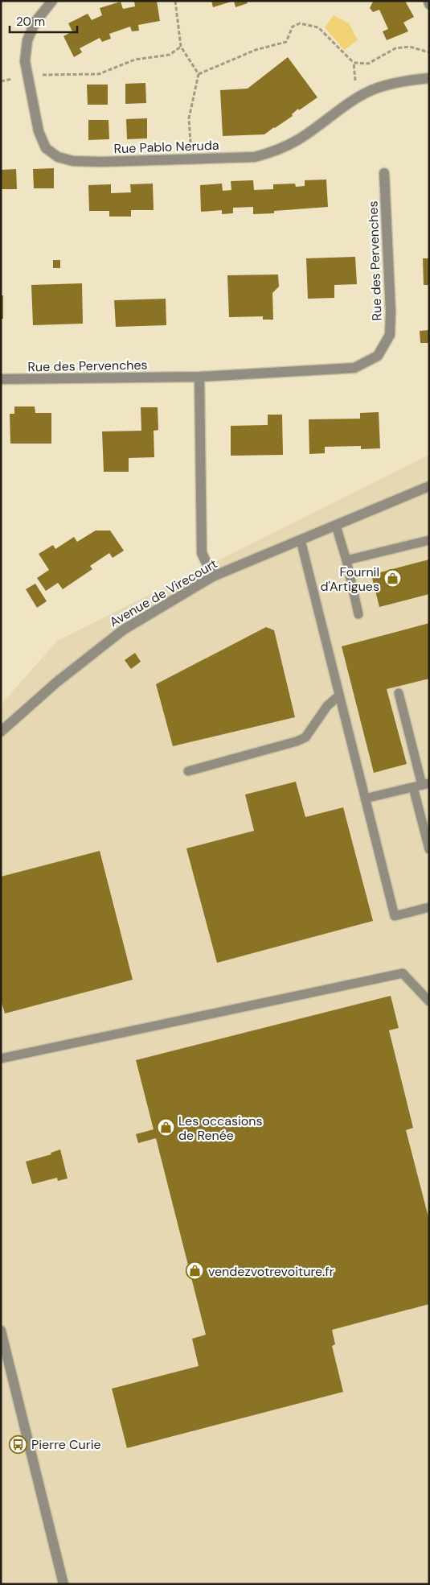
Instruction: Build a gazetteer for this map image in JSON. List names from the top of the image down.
{
  "streets": {
    "street": ["Rue Pablo Neruda", "Rue des Pervenches", "Avenue de Virecourt"]
  },
  "places": {
    "shop": ["Fournil d'Artigues", "Les occasions de Renée", "vendezvotrevoiture.fr"],
    "bus stop": ["Pierre Curie"]
  },
  "scale_bar": "20 m"
}
